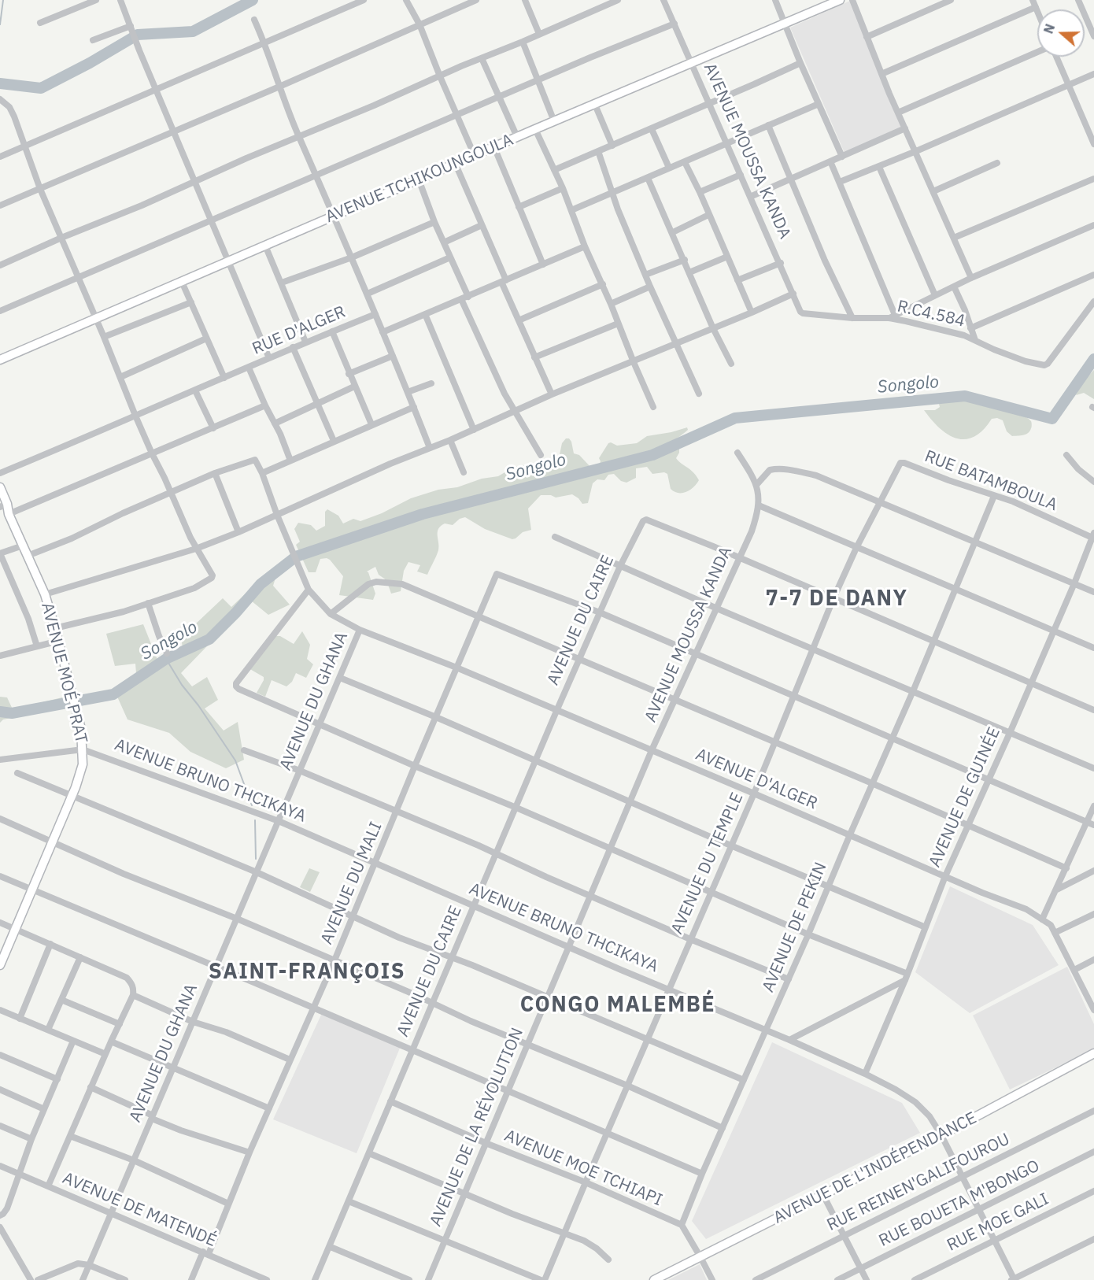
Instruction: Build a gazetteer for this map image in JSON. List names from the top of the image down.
{
  "streets": {
    "street": [
      "AVENUE MOUSSA KANDA",
      "AVENUE TCHIKOUNGOULA",
      "R.C4.584",
      "RUE D'ALGER",
      "RUE BATAMBOULA",
      "AVENUE DU CAIRE",
      "AVENUE MOÉ PRAT",
      "AVENUE DU GHANA",
      "AVENUE D'ALGER",
      "AVENUE BRUNO THCIKAYA",
      "AVENUE DE GUINÉE",
      "AVENUE DU TEMPLE",
      "AVENUE DU MALI",
      "AVENUE DE PEKIN",
      "AVENUE DE LA RÉVOLUTION",
      "AVENUE MOE TCHIAPI",
      "AVENUE DE L'INDÉPENDANCE",
      "RUE REINEN'GALIFOUROU",
      "RUE BOUETA M'BONGO",
      "AVENUE DE MATENDÉ",
      "RUE MOE GALI"
    ]
  },
  "crossings": [
    ["AVENUE MOUSSA KANDA", "AVENUE TCHIKOUNGOULA"],
    ["AVENUE MOUSSA KANDA", "R.C4.584"],
    ["AVENUE MOUSSA KANDA", "AVENUE DU CAIRE"],
    ["AVENUE MOUSSA KANDA", "AVENUE D'ALGER"],
    ["AVENUE MOUSSA KANDA", "AVENUE DE LA RÉVOLUTION"],
    ["RUE BATAMBOULA", "AVENUE DE GUINÉE"],
    ["RUE BATAMBOULA", "AVENUE DU TEMPLE"],
    ["RUE BATAMBOULA", "AVENUE DE PEKIN"],
    ["AVENUE DU CAIRE", "AVENUE D'ALGER"],
    ["AVENUE DU CAIRE", "AVENUE BRUNO THCIKAYA"],
    ["AVENUE DU CAIRE", "AVENUE DU MALI"],
    ["AVENUE DU CAIRE", "AVENUE MOE TCHIAPI"],
    ["AVENUE MOÉ PRAT", "AVENUE BRUNO THCIKAYA"],
    ["AVENUE DU GHANA", "AVENUE D'ALGER"],
    ["AVENUE DU GHANA", "AVENUE BRUNO THCIKAYA"],
    ["AVENUE DU GHANA", "AVENUE DE MATENDÉ"],
    ["AVENUE D'ALGER", "AVENUE DE GUINÉE"],
    ["AVENUE D'ALGER", "AVENUE DU TEMPLE"],
    ["AVENUE D'ALGER", "AVENUE DU MALI"],
    ["AVENUE D'ALGER", "AVENUE DE PEKIN"],
    ["AVENUE D'ALGER", "AVENUE DE LA RÉVOLUTION"],
    ["AVENUE BRUNO THCIKAYA", "AVENUE DE GUINÉE"],
    ["AVENUE BRUNO THCIKAYA", "AVENUE DU TEMPLE"],
    ["AVENUE BRUNO THCIKAYA", "AVENUE DU MALI"],
    ["AVENUE BRUNO THCIKAYA", "AVENUE DE PEKIN"],
    ["AVENUE BRUNO THCIKAYA", "AVENUE DE LA RÉVOLUTION"],
    ["AVENUE BRUNO THCIKAYA", "AVENUE DE L'INDÉPENDANCE"],
    ["AVENUE BRUNO THCIKAYA", "RUE REINEN'GALIFOUROU"],
    ["AVENUE BRUNO THCIKAYA", "RUE BOUETA M'BONGO"],
    ["AVENUE BRUNO THCIKAYA", "RUE MOE GALI"],
    ["AVENUE DU TEMPLE", "AVENUE MOE TCHIAPI"],
    ["AVENUE DU MALI", "AVENUE DE MATENDÉ"],
    ["AVENUE DE PEKIN", "AVENUE MOE TCHIAPI"],
    ["AVENUE DE LA RÉVOLUTION", "AVENUE MOE TCHIAPI"]
  ],
  "districts": ["7-7 DE DANY", "SAINT-FRANÇOIS", "CONGO MALEMBÉ"],
  "water": ["Songolo"],
  "north": "left"
}
